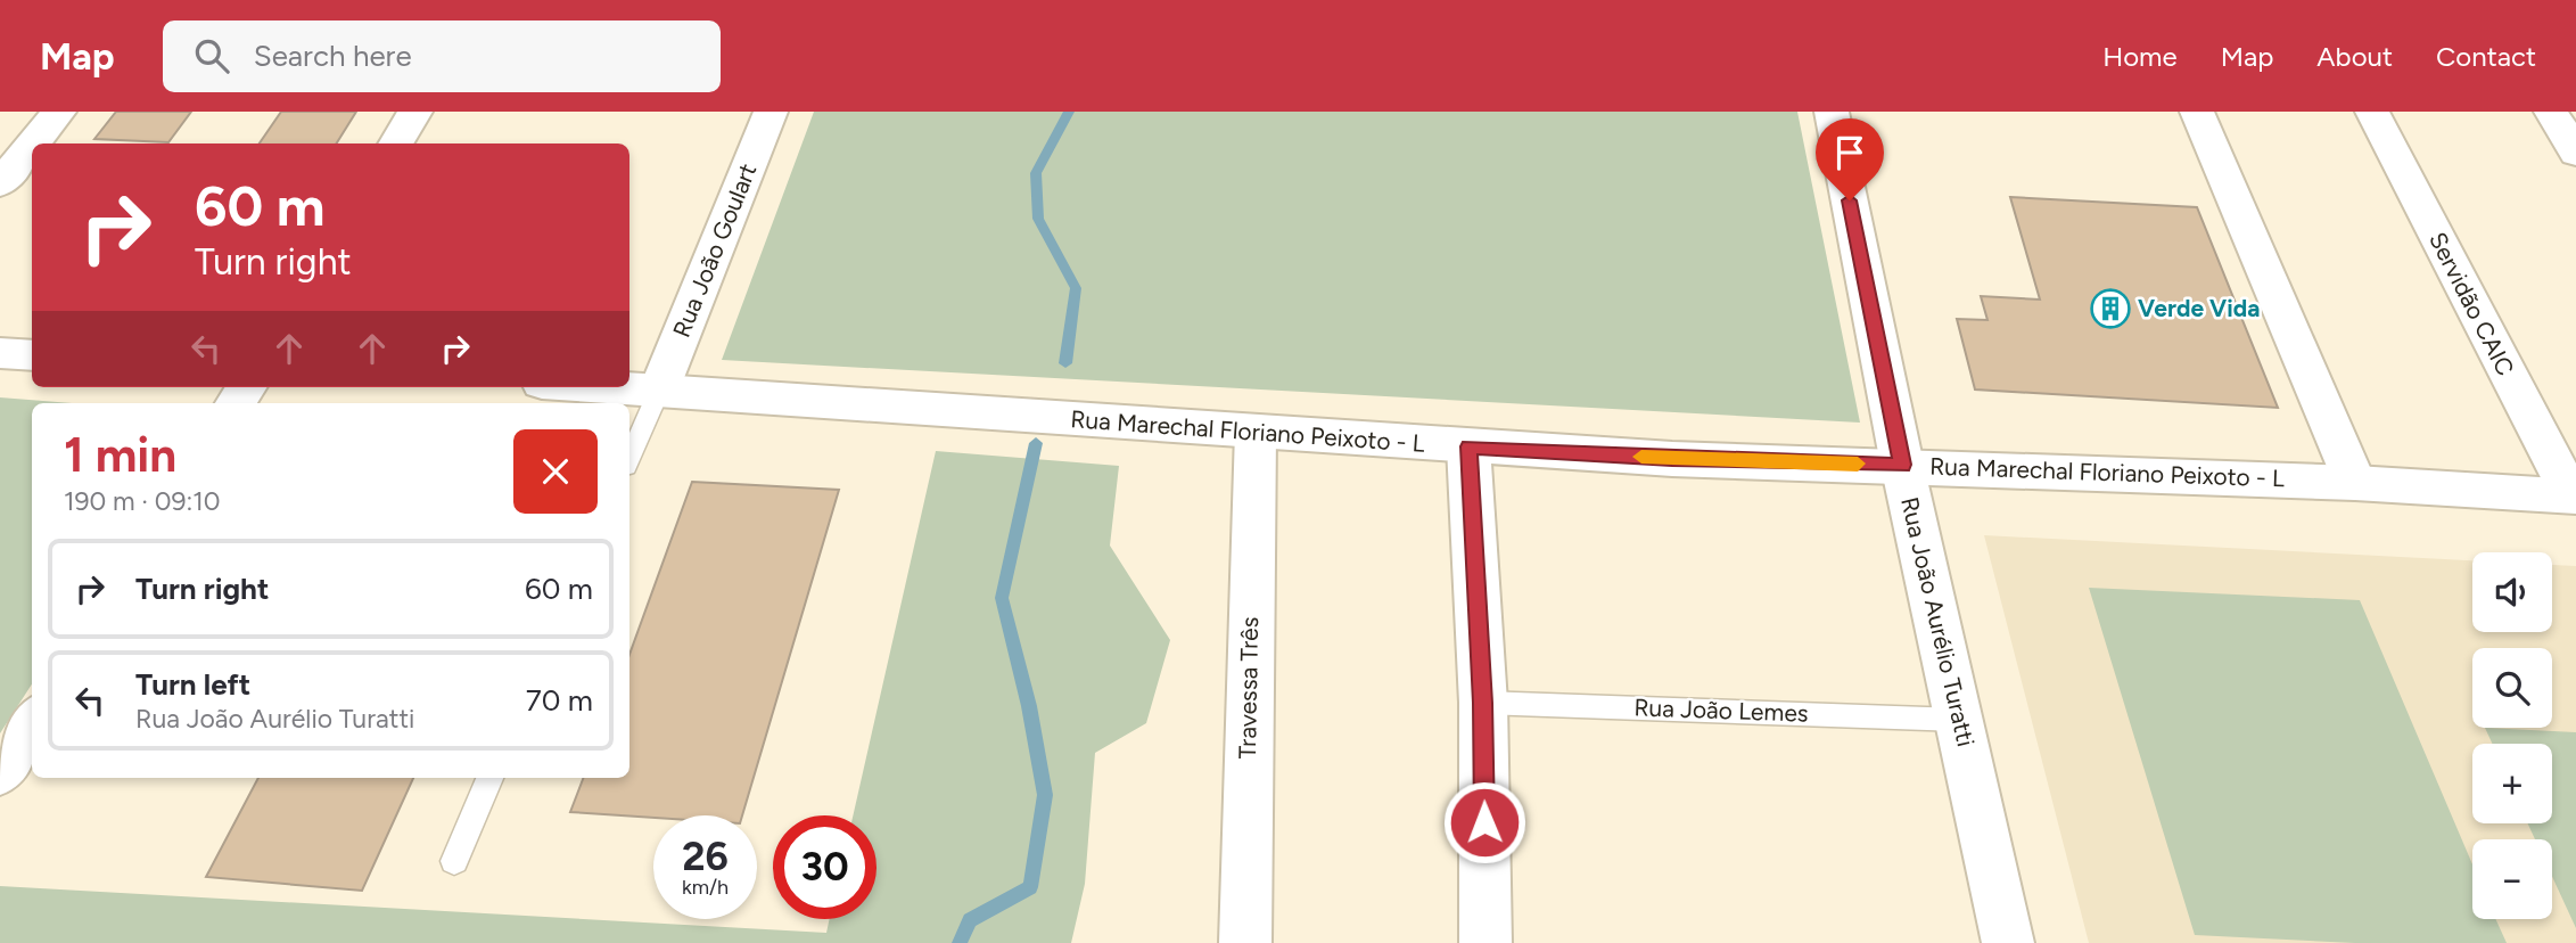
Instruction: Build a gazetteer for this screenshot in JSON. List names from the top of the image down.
{
  "streets": {
    "street": [
      "Rua João Goulart",
      "Servidão CAIC",
      "Rua Marechal Floriano Peixoto - L",
      "Rua João Aurélio Turatti",
      "Travessa Três"
    ],
    "lane": ["Rua João Lemes"]
  },
  "crossings": [
    ["Rua João Goulart", "Rua Marechal Floriano Peixoto - L"],
    ["Servidão CAIC", "Rua Marechal Floriano Peixoto - L"],
    ["Rua Marechal Floriano Peixoto - L", "Rua João Aurélio Turatti"],
    ["Rua Marechal Floriano Peixoto - L", "Travessa Três"],
    ["Rua João Aurélio Turatti", "Rua João Lemes"]
  ],
  "places": {
    "building": ["Verde Vida"]
  },
  "page": {
    "header": "Map",
    "search": "Search here",
    "nav": [
      "Home",
      "Map",
      "About",
      "Contact"
    ],
    "turn": ["60 m", "Turn right"],
    "heading": ["1 min", "190 m · 09:10"],
    "list": [
      {
        "name": "Turn right",
        "value": "60 m"
      },
      {
        "name": "Turn left",
        "note": "Rua João Aurélio Turatti",
        "value": "70 m"
      }
    ],
    "map_buttons": ["+", "−"],
    "speed": "26 km/h",
    "limit": "30"
  }
}
